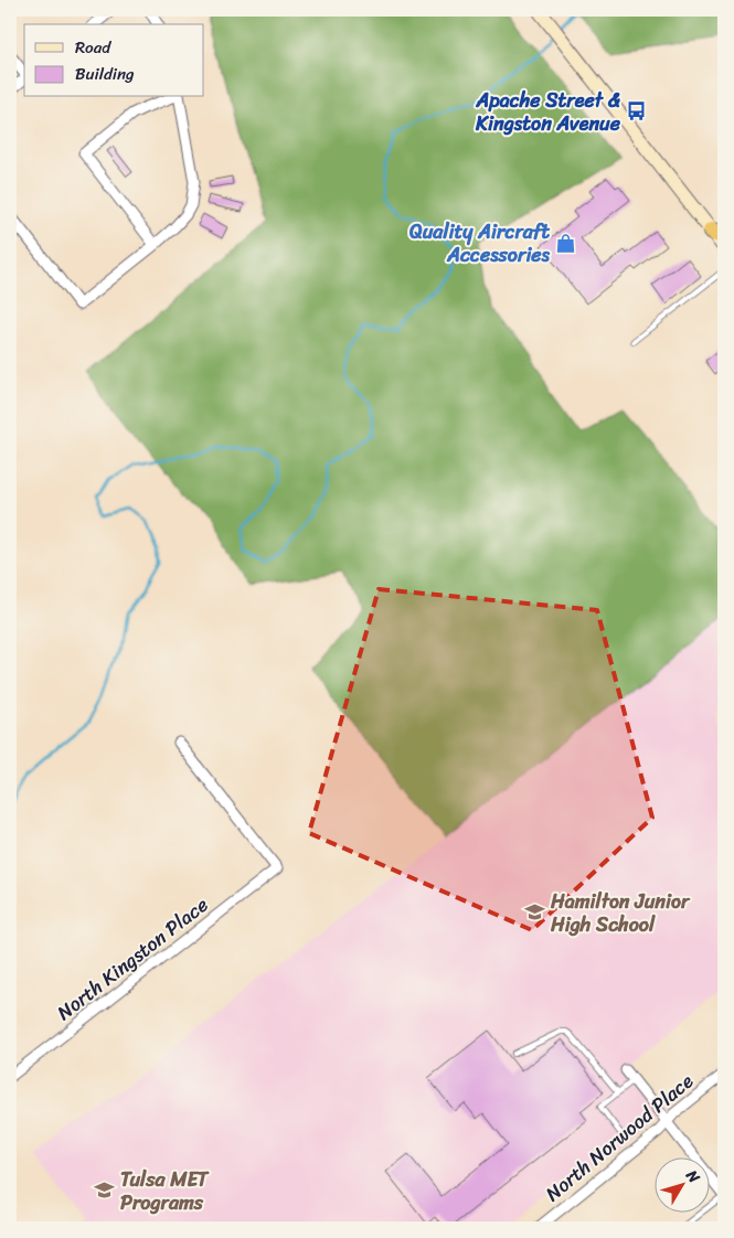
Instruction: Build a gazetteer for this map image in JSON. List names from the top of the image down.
{
  "streets": {
    "street": ["North Kingston Place", "North Norwood Place"]
  },
  "places": {
    "bus stop": ["Apache Street & Kingston Avenue"],
    "shop": ["Quality Aircraft Accessories"],
    "school or university": ["Hamilton Junior High School", "Tulsa MET Programs"]
  },
  "legend": ["Road", "Building"],
  "north": "top right"
}
